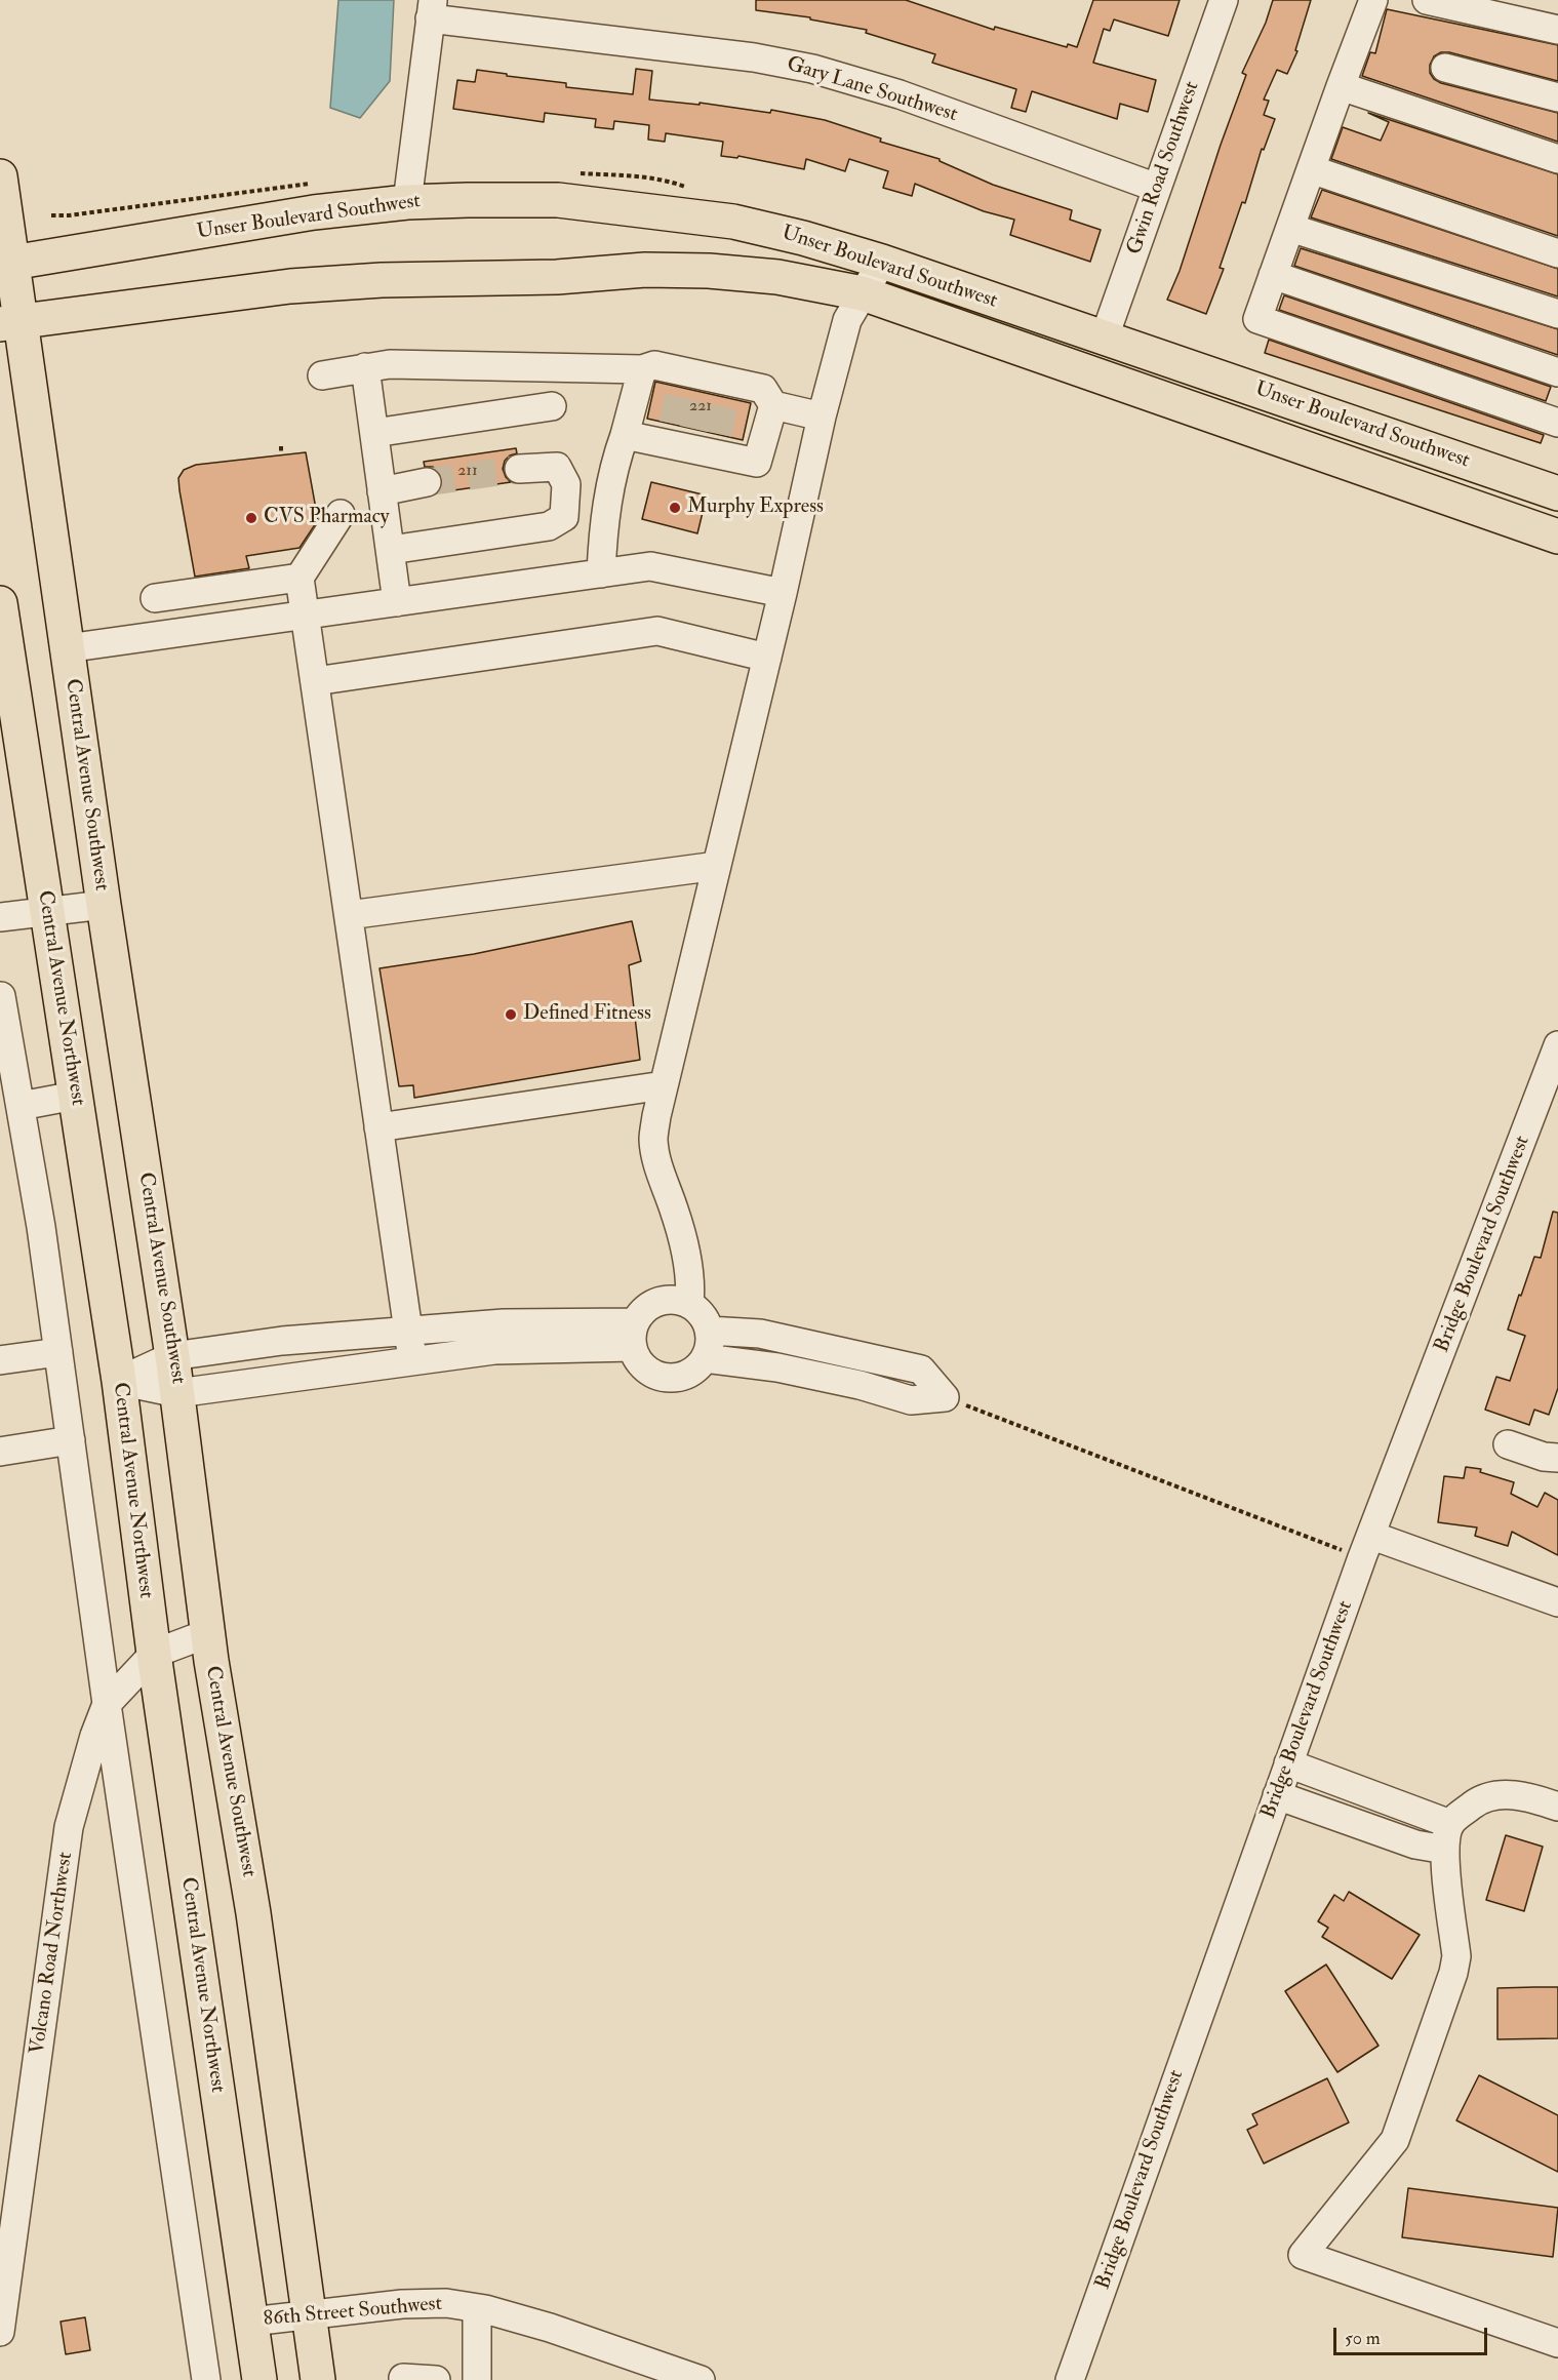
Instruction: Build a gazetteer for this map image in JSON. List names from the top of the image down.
{
  "streets": {
    "main road": ["Unser Boulevard Southwest", "Central Avenue Southwest", "Central Avenue Northwest"],
    "street": [
      "Gary Lane Southwest",
      "Gwin Road Southwest",
      "Bridge Boulevard Southwest",
      "Volcano Road Northwest",
      "86th Street Southwest"
    ]
  },
  "crossings": [
    ["Gary Lane Southwest", "Gwin Road Southwest"],
    ["Gwin Road Southwest", "Unser Boulevard Southwest"],
    ["Unser Boulevard Southwest", "Central Avenue Southwest"],
    ["Central Avenue Southwest", "Volcano Road Northwest"],
    ["Central Avenue Southwest", "86th Street Southwest"],
    ["Central Avenue Northwest", "Volcano Road Northwest"],
    ["Central Avenue Northwest", "86th Street Southwest"]
  ],
  "places": ["Murphy Express", "CVS Pharmacy", "Defined Fitness"],
  "house_numbers": ["221", "211"],
  "scale_bar": "50 m"
}
